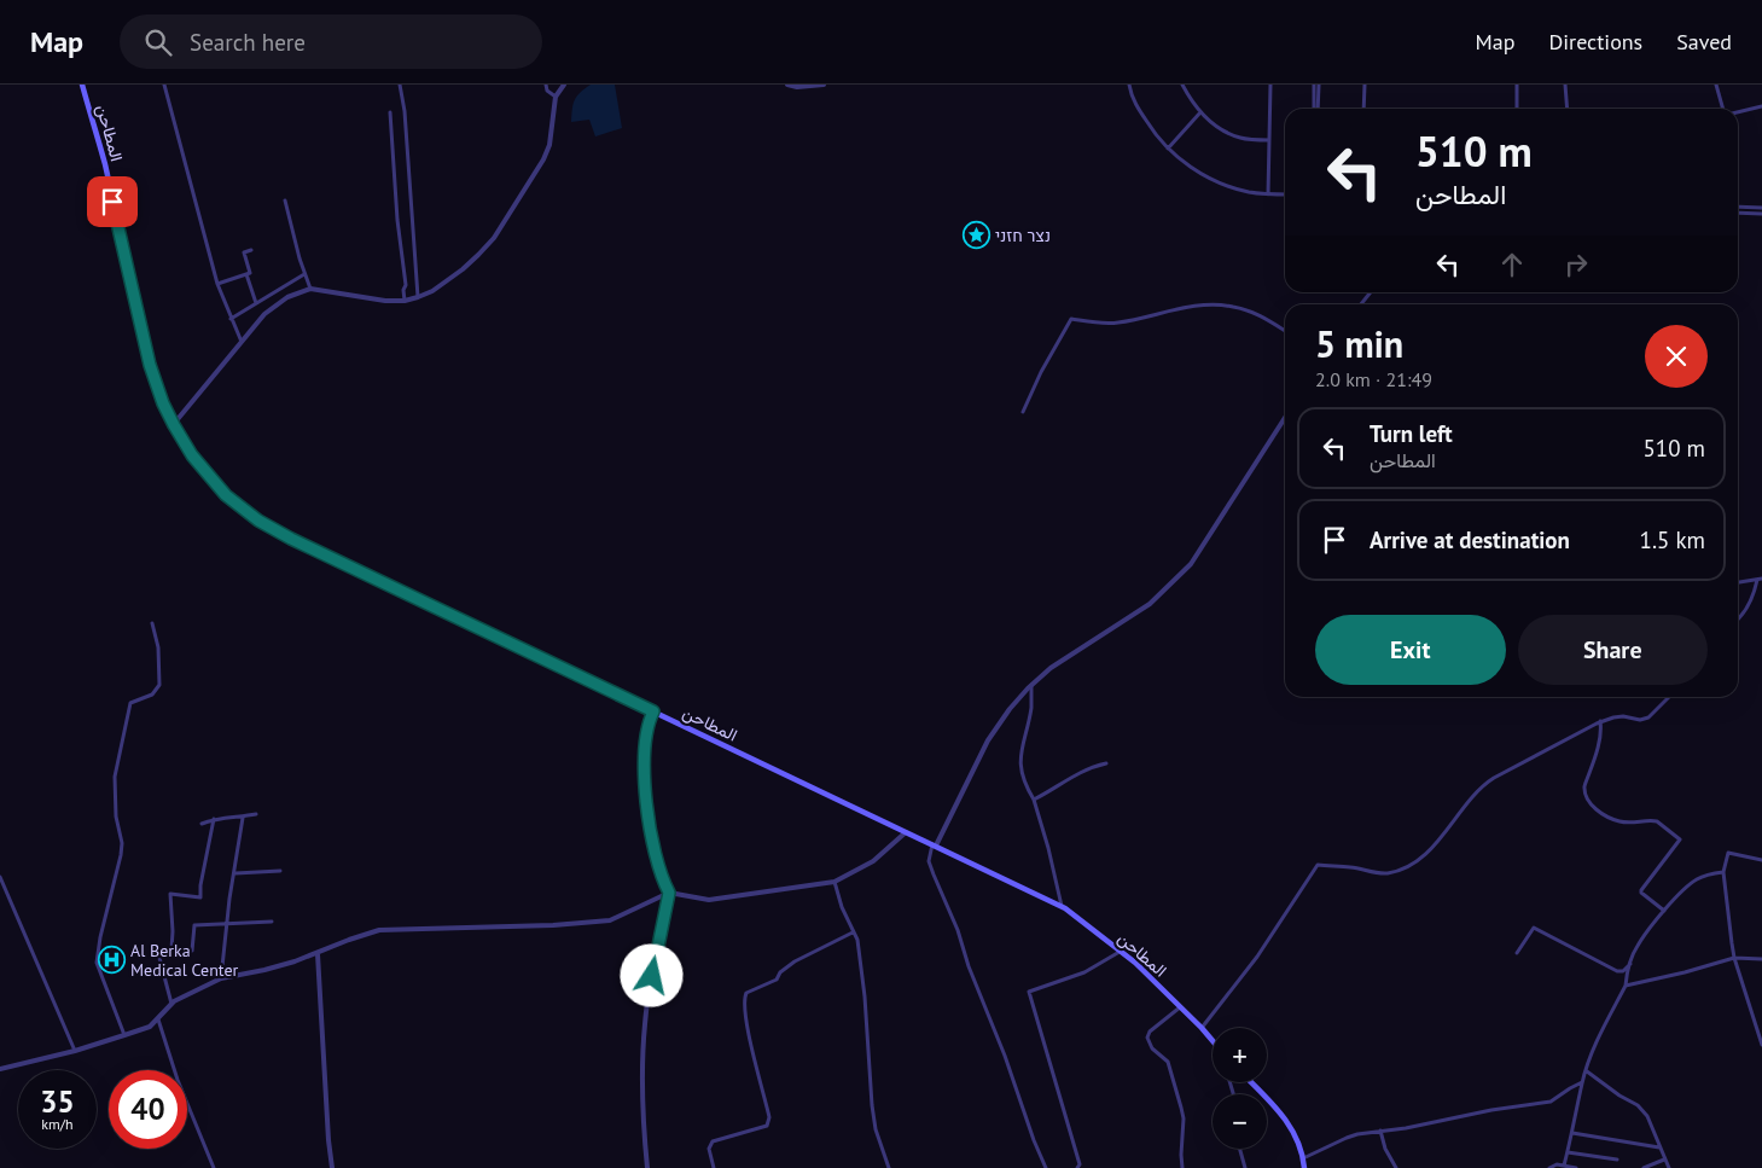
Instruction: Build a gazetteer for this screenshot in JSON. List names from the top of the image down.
{
  "streets": {
    "main road": ["المطاحن"]
  },
  "places": {
    "place": ["נצר חזני"],
    "hospital": ["Al Berka Medical Center"]
  },
  "page": {
    "header": "Map",
    "search": "Search here",
    "nav": ["Map", "Directions", "Saved"],
    "turn": ["510 m", "المطاحن"],
    "heading": ["5 min", "2.0 km · 21:49"],
    "list": [
      {
        "name": "Turn left",
        "note": "المطاحن",
        "value": "510 m"
      },
      {
        "name": "Arrive at destination",
        "value": "1.5 km"
      }
    ],
    "buttons": ["Exit", "Share"],
    "map_buttons": ["+", "−"],
    "speed": "35 km/h",
    "limit": "40"
  }
}
